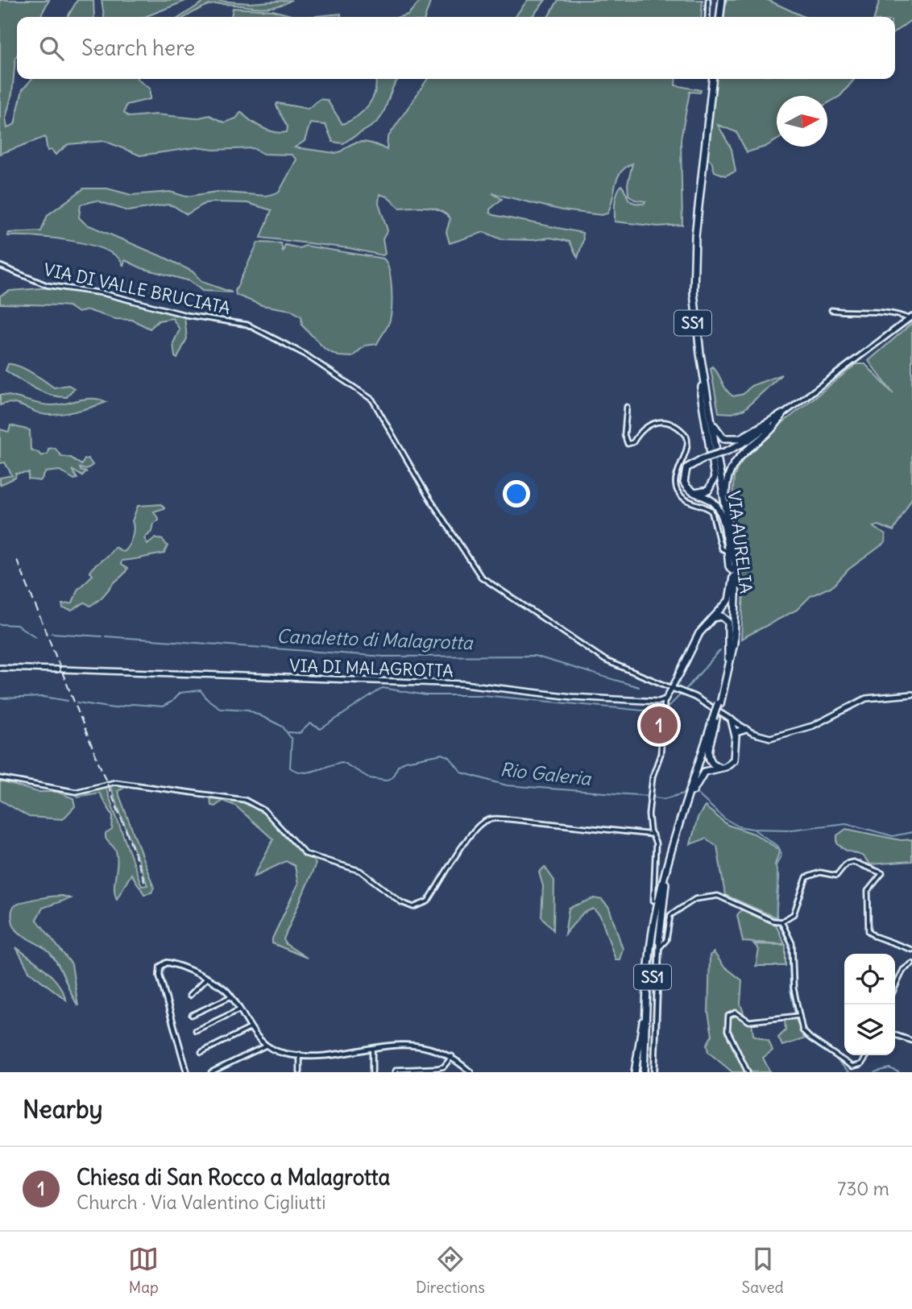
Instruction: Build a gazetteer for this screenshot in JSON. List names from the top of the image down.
{
  "streets": {
    "highway": ["SS1", "VIA AURELIA"],
    "main road": ["VIA DI MALAGROTTA"],
    "street": ["VIA DI VALLE BRUCIATA"]
  },
  "water": ["Canaletto di Malagrotta", "Rio Galeria"],
  "north": "right",
  "page": {
    "search": "Search here",
    "pins": "1",
    "heading": "Nearby",
    "list": [
      {
        "mark": "1",
        "name": "Chiesa di San Rocco a Malagrotta",
        "note": "Church · Via Valentino Cigliutti",
        "value": "730 m"
      }
    ],
    "nav": ["Map", "Directions", "Saved"]
  }
}
